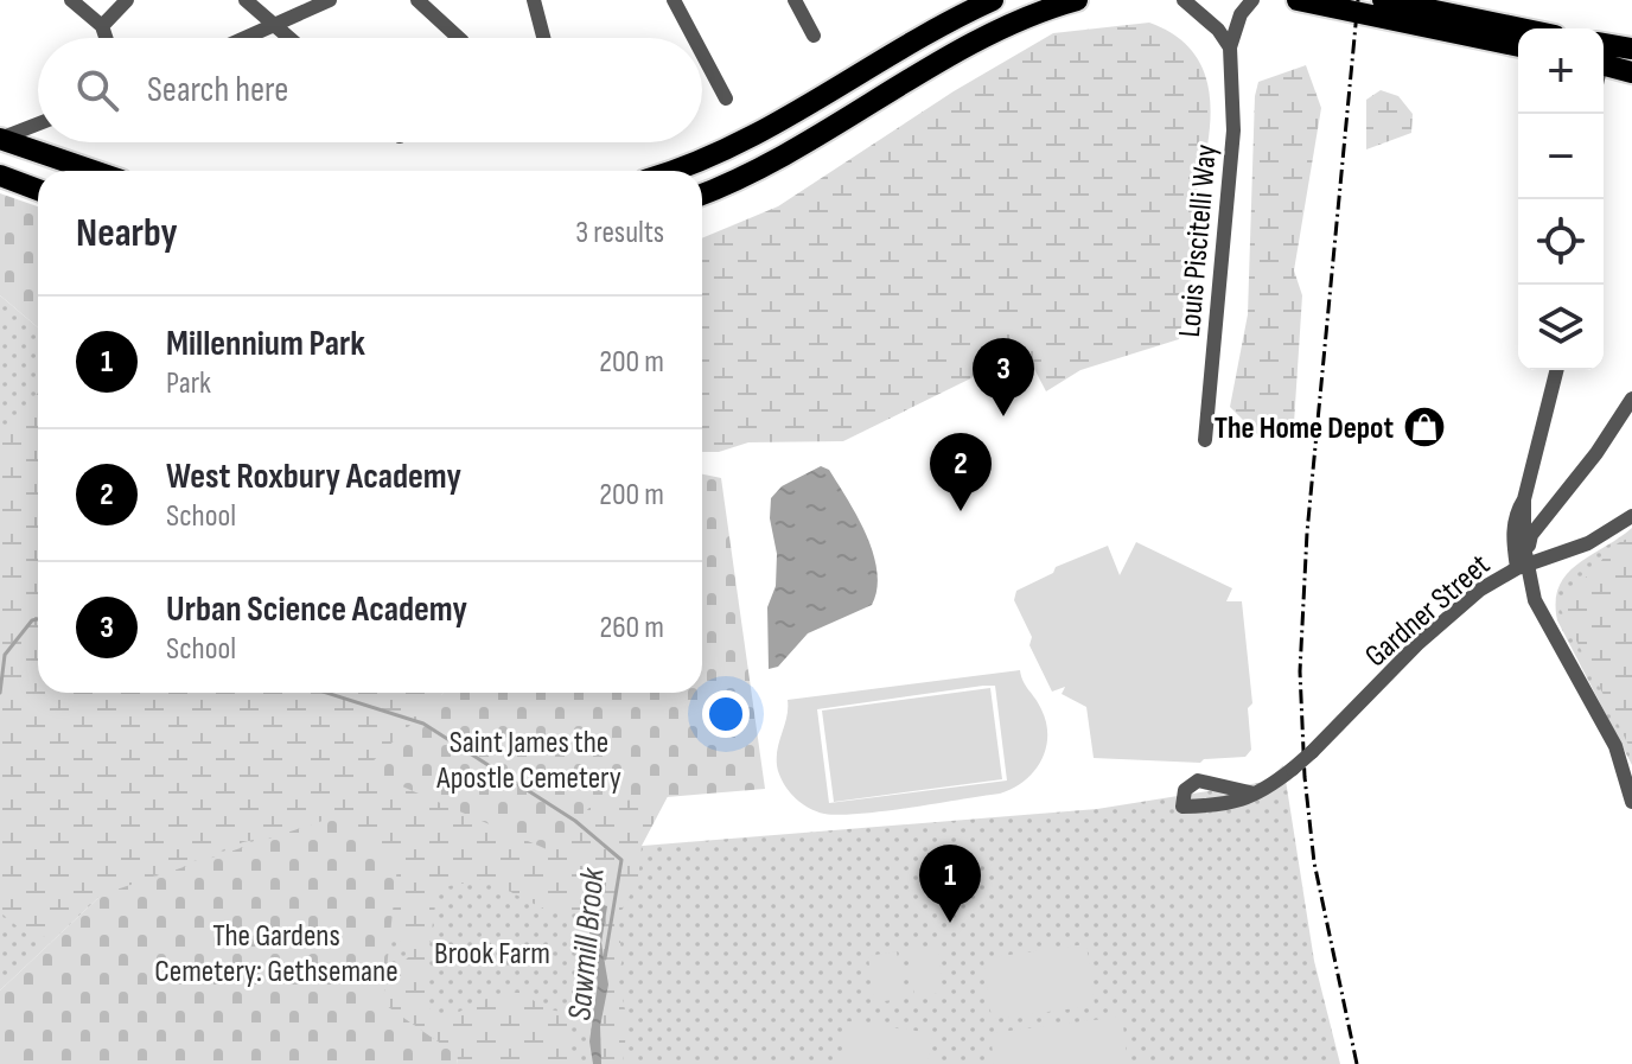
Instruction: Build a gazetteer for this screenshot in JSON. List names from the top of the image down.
{
  "streets": {
    "street": ["Louis Piscitelli Way", "Gardner Street"]
  },
  "water": ["Sawmill Brook"],
  "parks": ["Saint James the Apostle Cemetery", "The Gardens Cemetery: Gethsemane", "Brook Farm"],
  "places": {
    "shop": ["The Home Depot"]
  },
  "page": {
    "map_buttons": ["+", "−"],
    "search": "Search here",
    "heading": ["Nearby", "3 results"],
    "list": [
      {
        "mark": "1",
        "name": "Millennium Park",
        "note": "Park",
        "value": "200 m"
      },
      {
        "mark": "2",
        "name": "West Roxbury Academy",
        "note": "School",
        "value": "200 m"
      },
      {
        "mark": "3",
        "name": "Urban Science Academy",
        "note": "School",
        "value": "260 m"
      }
    ],
    "pins": ["3", "2", "1"]
  }
}
